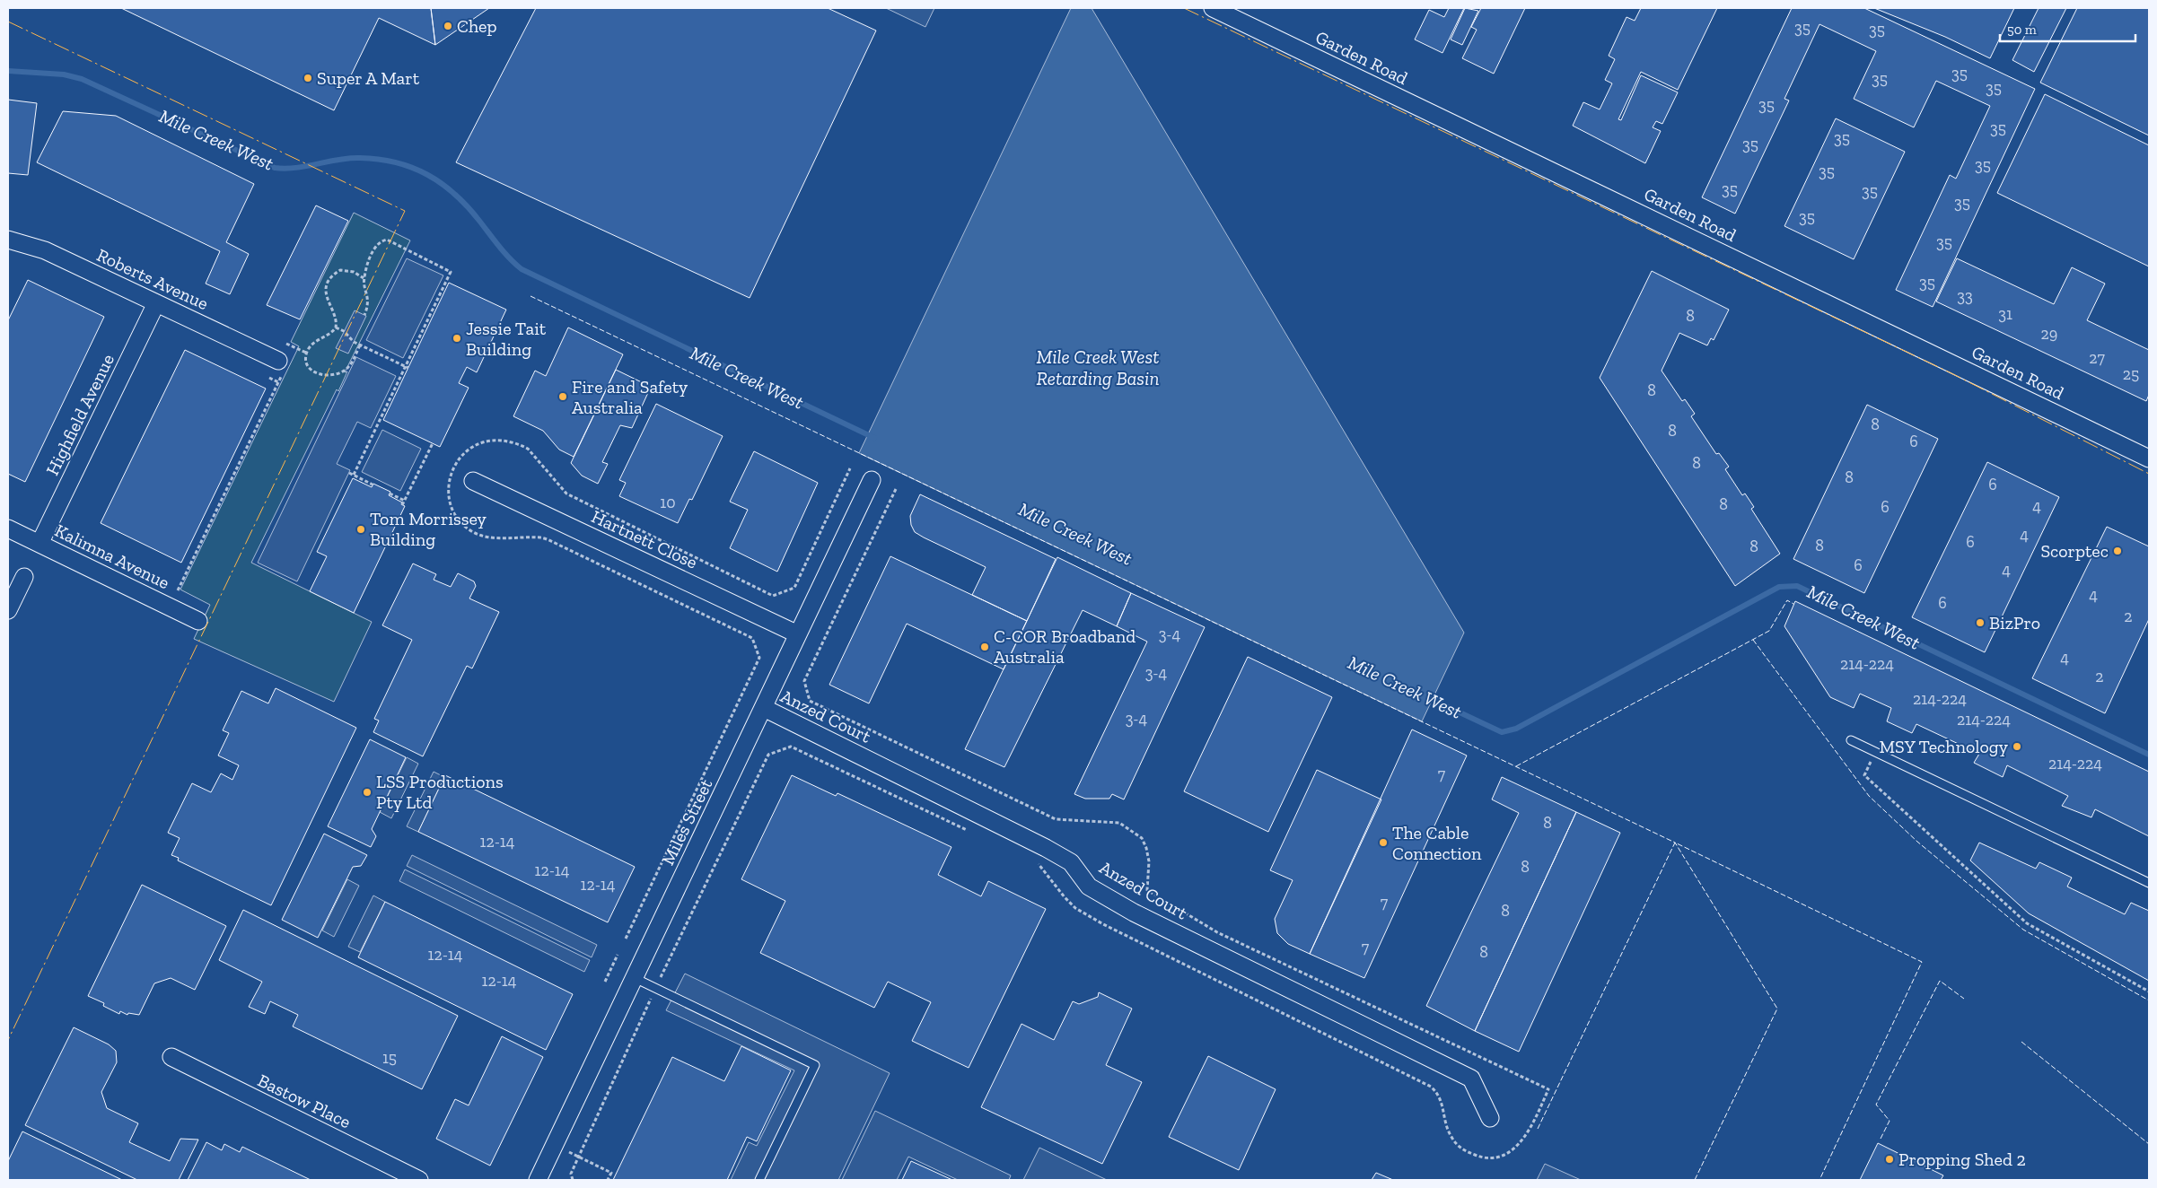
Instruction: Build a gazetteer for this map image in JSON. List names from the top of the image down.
{
  "streets": {
    "street": [
      "Garden Road",
      "Roberts Avenue",
      "Highfield Avenue",
      "Hartnett Close",
      "Kalimna Avenue",
      "Anzed Court",
      "Miles Street",
      "Bastow Place"
    ]
  },
  "crossings": [
    ["Roberts Avenue", "Highfield Avenue"],
    ["Highfield Avenue", "Kalimna Avenue"],
    ["Hartnett Close", "Miles Street"],
    ["Anzed Court", "Miles Street"]
  ],
  "water": ["Mile Creek West", "Mile Creek West Retarding Basin"],
  "places": [
    "Chep",
    "Super A Mart",
    "Jessie Tait Building",
    "Fire and Safety Australia",
    "Tom Morrissey Building",
    "Scorptec",
    "BizPro",
    "C-COR Broadband Australia",
    "MSY Technology",
    "LSS Productions Pty Ltd",
    "The Cable Connection",
    "Propping Shed 2"
  ],
  "house_numbers": [
    "35",
    "35",
    "35",
    "35",
    "35",
    "35",
    "35",
    "35",
    "35",
    "35",
    "35",
    "35",
    "35",
    "35",
    "35",
    "35",
    "35",
    "33",
    "31",
    "8",
    "29",
    "27",
    "25",
    "8",
    "8",
    "8",
    "6",
    "8",
    "8",
    "6",
    "10",
    "8",
    "4",
    "6",
    "4",
    "6",
    "8",
    "8",
    "6",
    "4",
    "4",
    "6",
    "2",
    "3-4",
    "4",
    "214-224",
    "3-4",
    "2",
    "214-224",
    "3-4",
    "214-224",
    "214-224",
    "7",
    "8",
    "12-14",
    "8",
    "12-14",
    "12-14",
    "7",
    "8",
    "7",
    "8",
    "12-14",
    "12-14",
    "15"
  ],
  "scale_bar": "50 m"
}
